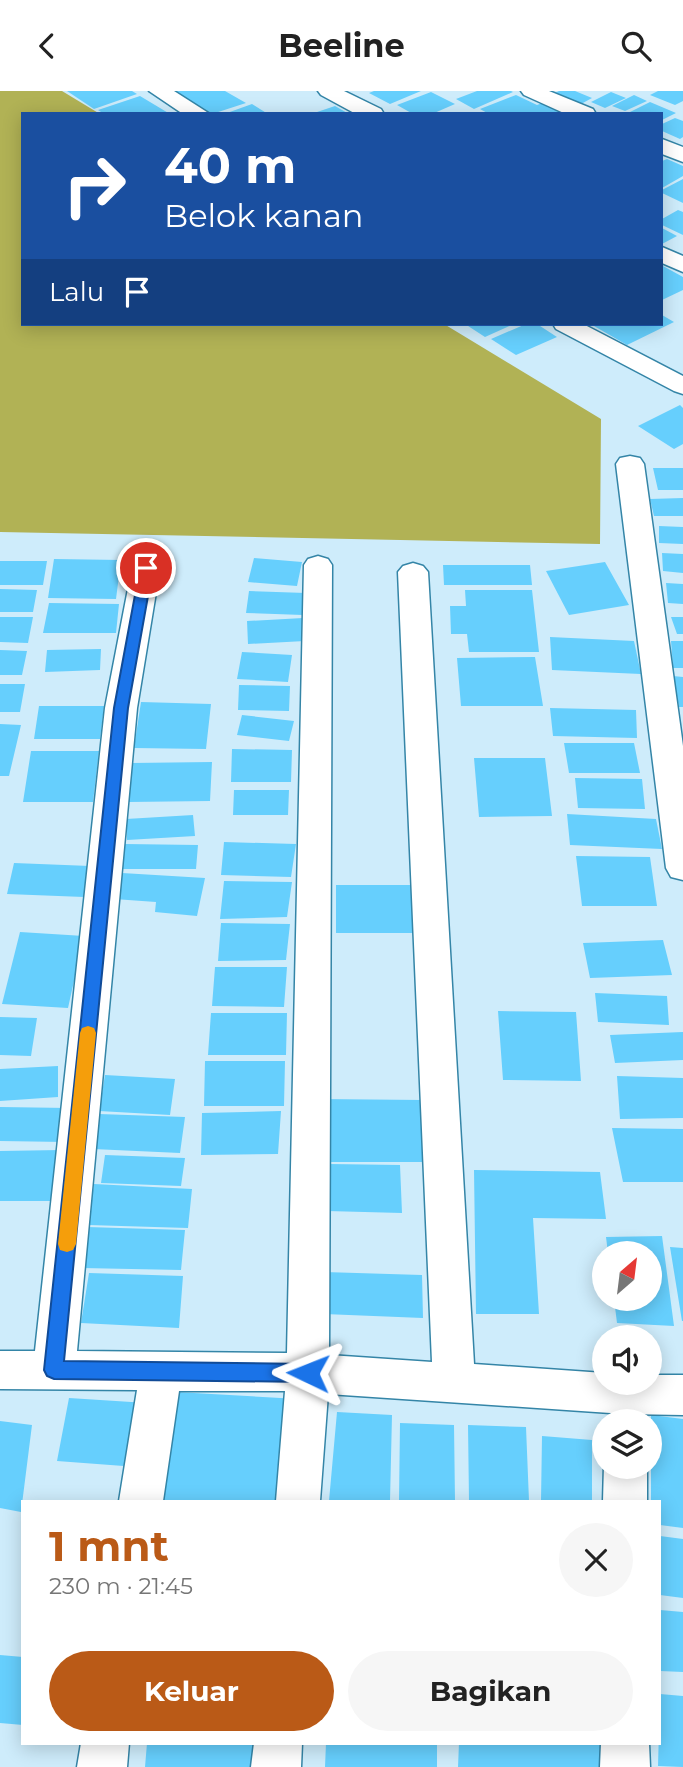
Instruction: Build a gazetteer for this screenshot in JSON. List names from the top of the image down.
{
  "north": "top right",
  "page": {
    "header": "Beeline",
    "turn": ["40 m", "Belok kanan"],
    "then": "Lalu",
    "heading": ["1 mnt", "230 m · 21:45"],
    "buttons": ["Keluar", "Bagikan"]
  }
}
